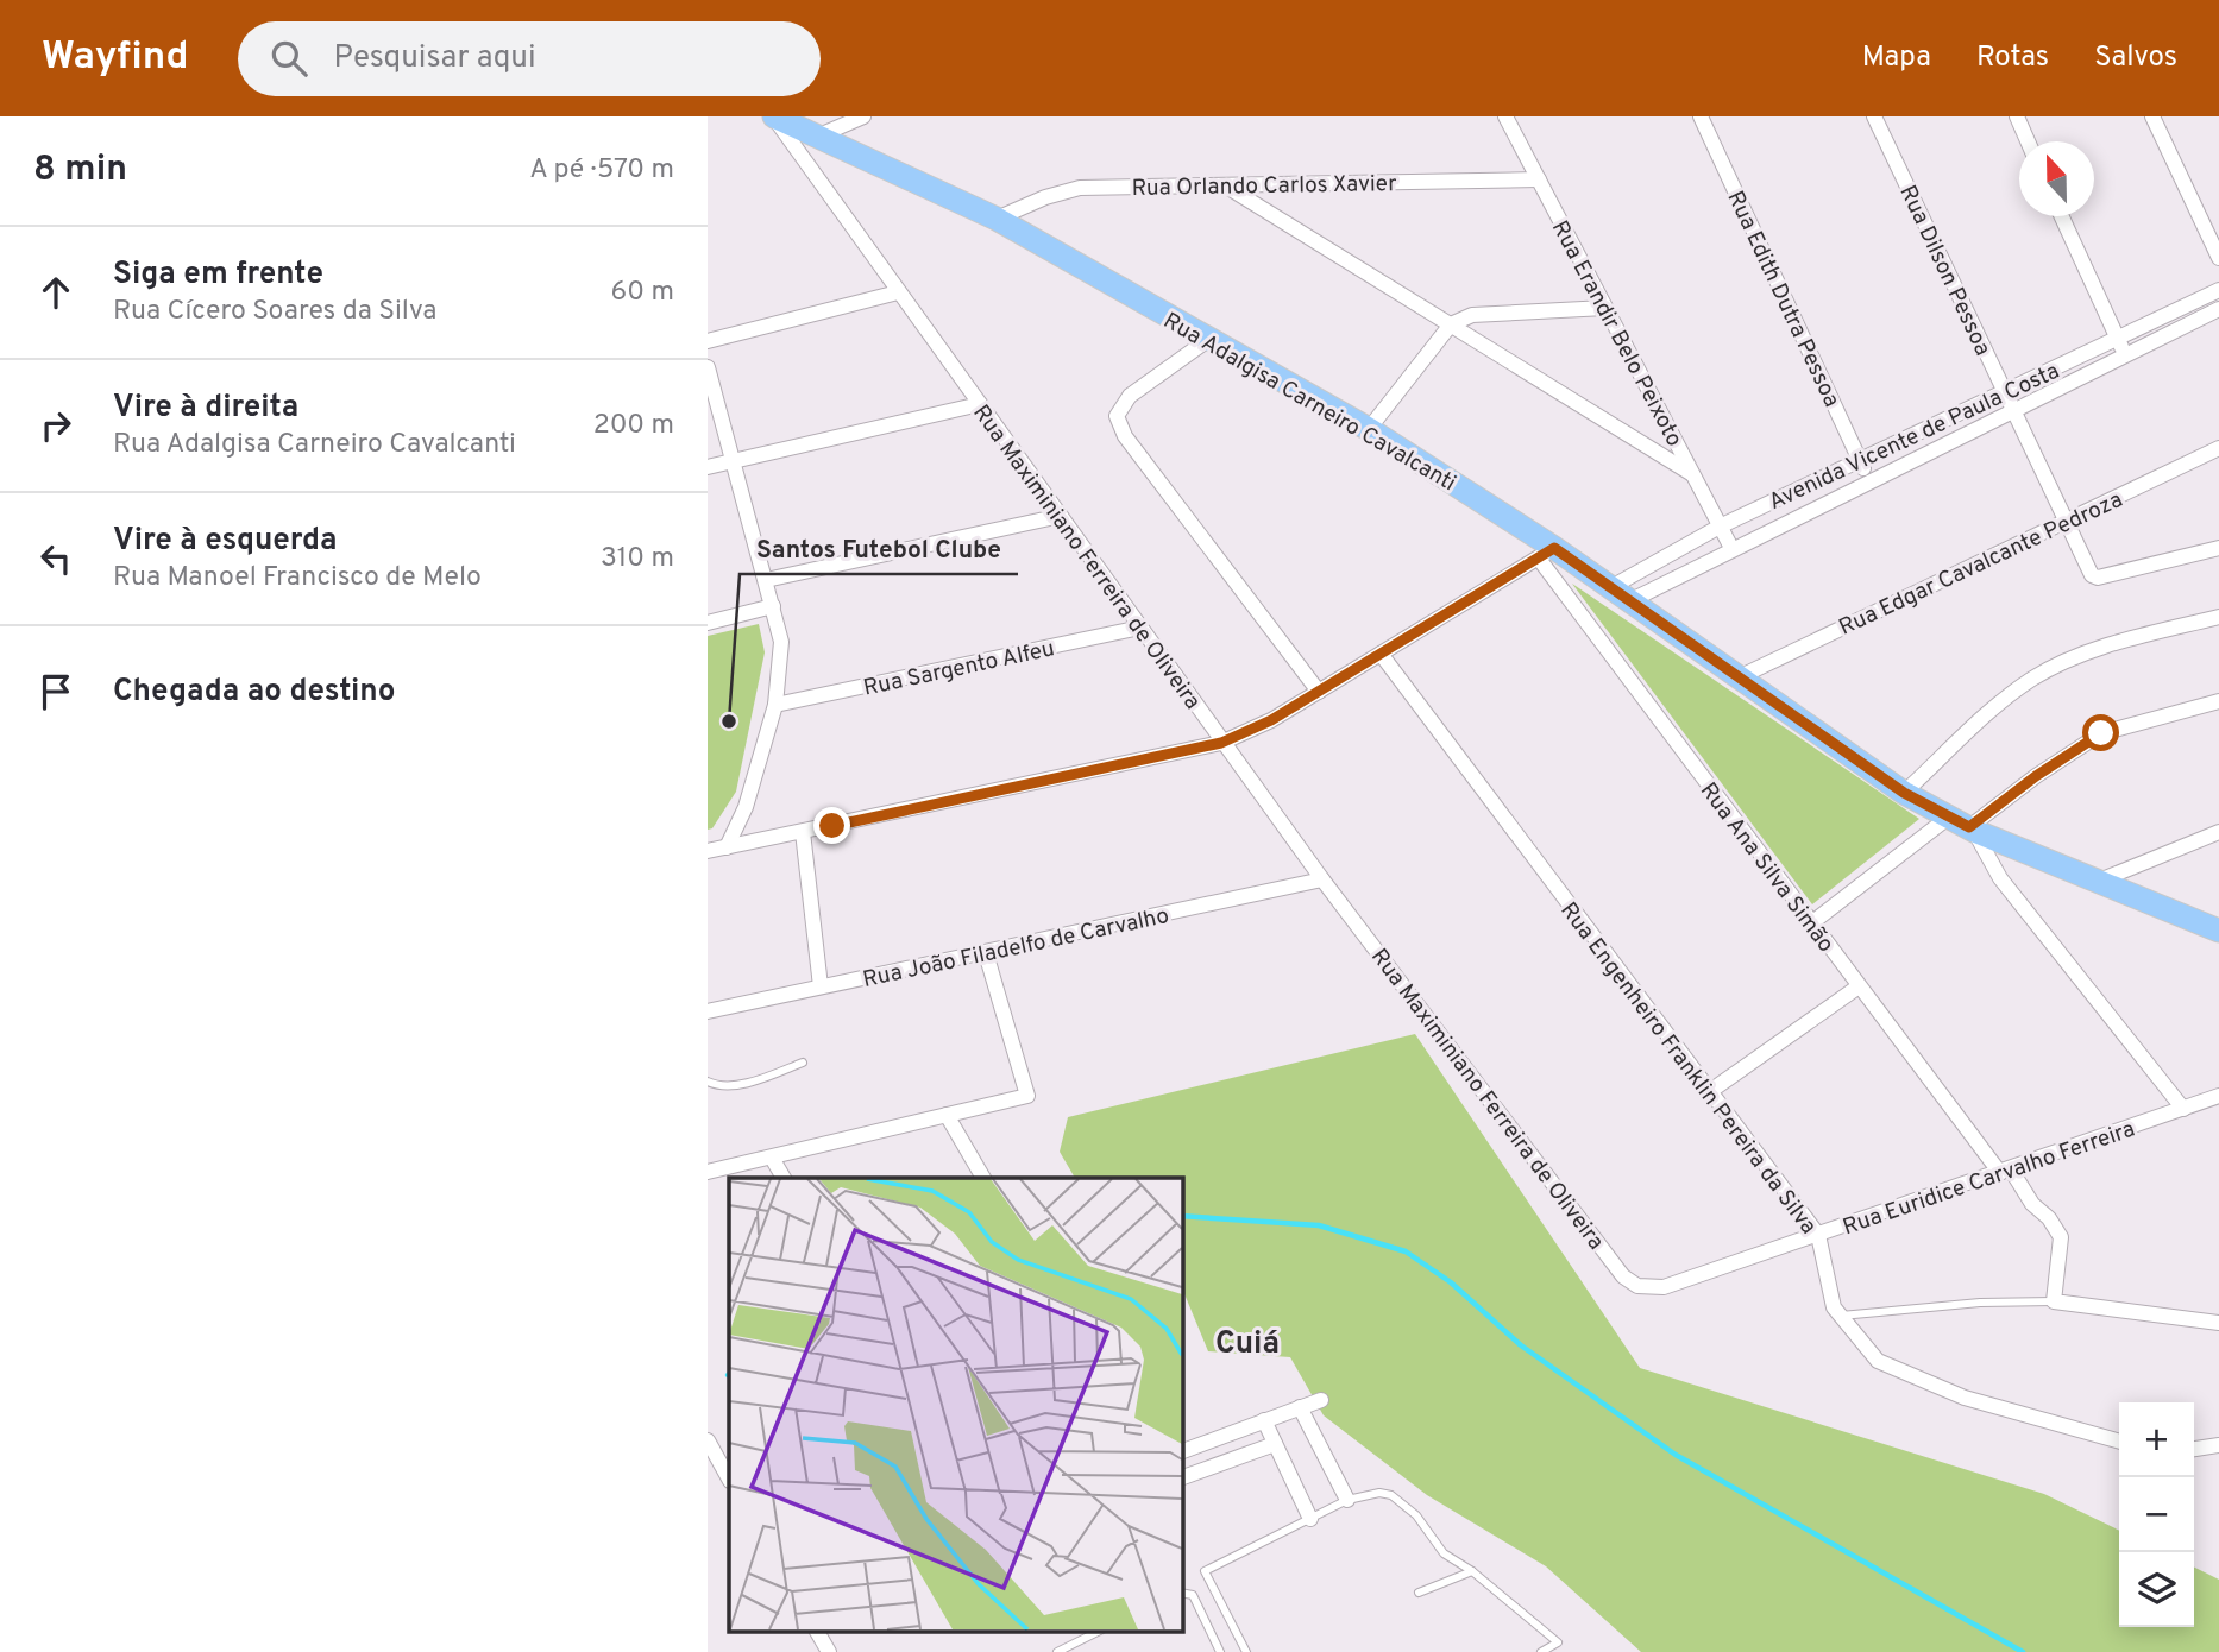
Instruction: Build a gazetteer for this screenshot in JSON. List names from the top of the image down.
{
  "streets": {
    "main road": ["Rua Adalgisa Carneiro Cavalcanti"],
    "street": [
      "Rua Orlando Carlos Xavier",
      "Rua Dilson Pessoa",
      "Rua Edith Dutra Pessoa",
      "Rua Erandir Belo Peixoto",
      "Avenida Vicente de Paula Costa",
      "Rua Maximiniano Ferreira de Oliveira",
      "Rua Edgar Cavalcante Pedroza",
      "Rua Sargento Alfeu",
      "Rua Ana Silva Simão",
      "Rua João Filadelfo de Carvalho",
      "Rua Engenheiro Franklin Pereira da Silva",
      "Rua Euridice Carvalho Ferreira"
    ]
  },
  "crossings": [
    ["Rua Orlando Carlos Xavier", "Rua Erandir Belo Peixoto"],
    ["Rua Orlando Carlos Xavier", "Rua Adalgisa Carneiro Cavalcanti"],
    ["Rua Dilson Pessoa", "Avenida Vicente de Paula Costa"],
    ["Rua Dilson Pessoa", "Rua Edgar Cavalcante Pedroza"],
    ["Rua Edith Dutra Pessoa", "Avenida Vicente de Paula Costa"],
    ["Rua Erandir Belo Peixoto", "Avenida Vicente de Paula Costa"],
    ["Rua Adalgisa Carneiro Cavalcanti", "Avenida Vicente de Paula Costa"],
    ["Rua Adalgisa Carneiro Cavalcanti", "Rua Maximiniano Ferreira de Oliveira"],
    ["Rua Adalgisa Carneiro Cavalcanti", "Rua Edgar Cavalcante Pedroza"],
    ["Rua Adalgisa Carneiro Cavalcanti", "Rua Ana Silva Simão"],
    ["Rua Maximiniano Ferreira de Oliveira", "Rua Sargento Alfeu"],
    ["Rua Maximiniano Ferreira de Oliveira", "Rua João Filadelfo de Carvalho"],
    ["Rua Maximiniano Ferreira de Oliveira", "Rua Euridice Carvalho Ferreira"],
    ["Rua Ana Silva Simão", "Rua Euridice Carvalho Ferreira"],
    ["Rua Engenheiro Franklin Pereira da Silva", "Rua Euridice Carvalho Ferreira"]
  ],
  "districts": ["Cuiá"],
  "places": ["Santos Futebol Clube"],
  "north": "top",
  "page": {
    "header": "Wayfind",
    "search": "Pesquisar aqui",
    "nav": ["Mapa", "Rotas", "Salvos"],
    "heading": ["8 min", "A pé · 570 m"],
    "list": [
      ["Siga em frente", "Rua Cícero Soares da Silva", "60 m"],
      ["Vire à direita", "Rua Adalgisa Carneiro Cavalcanti", "200 m"],
      ["Vire à esquerda", "Rua Manoel Francisco de Melo", "310 m"],
      "Chegada ao destino"
    ],
    "map_buttons": ["+", "−"]
  }
}
